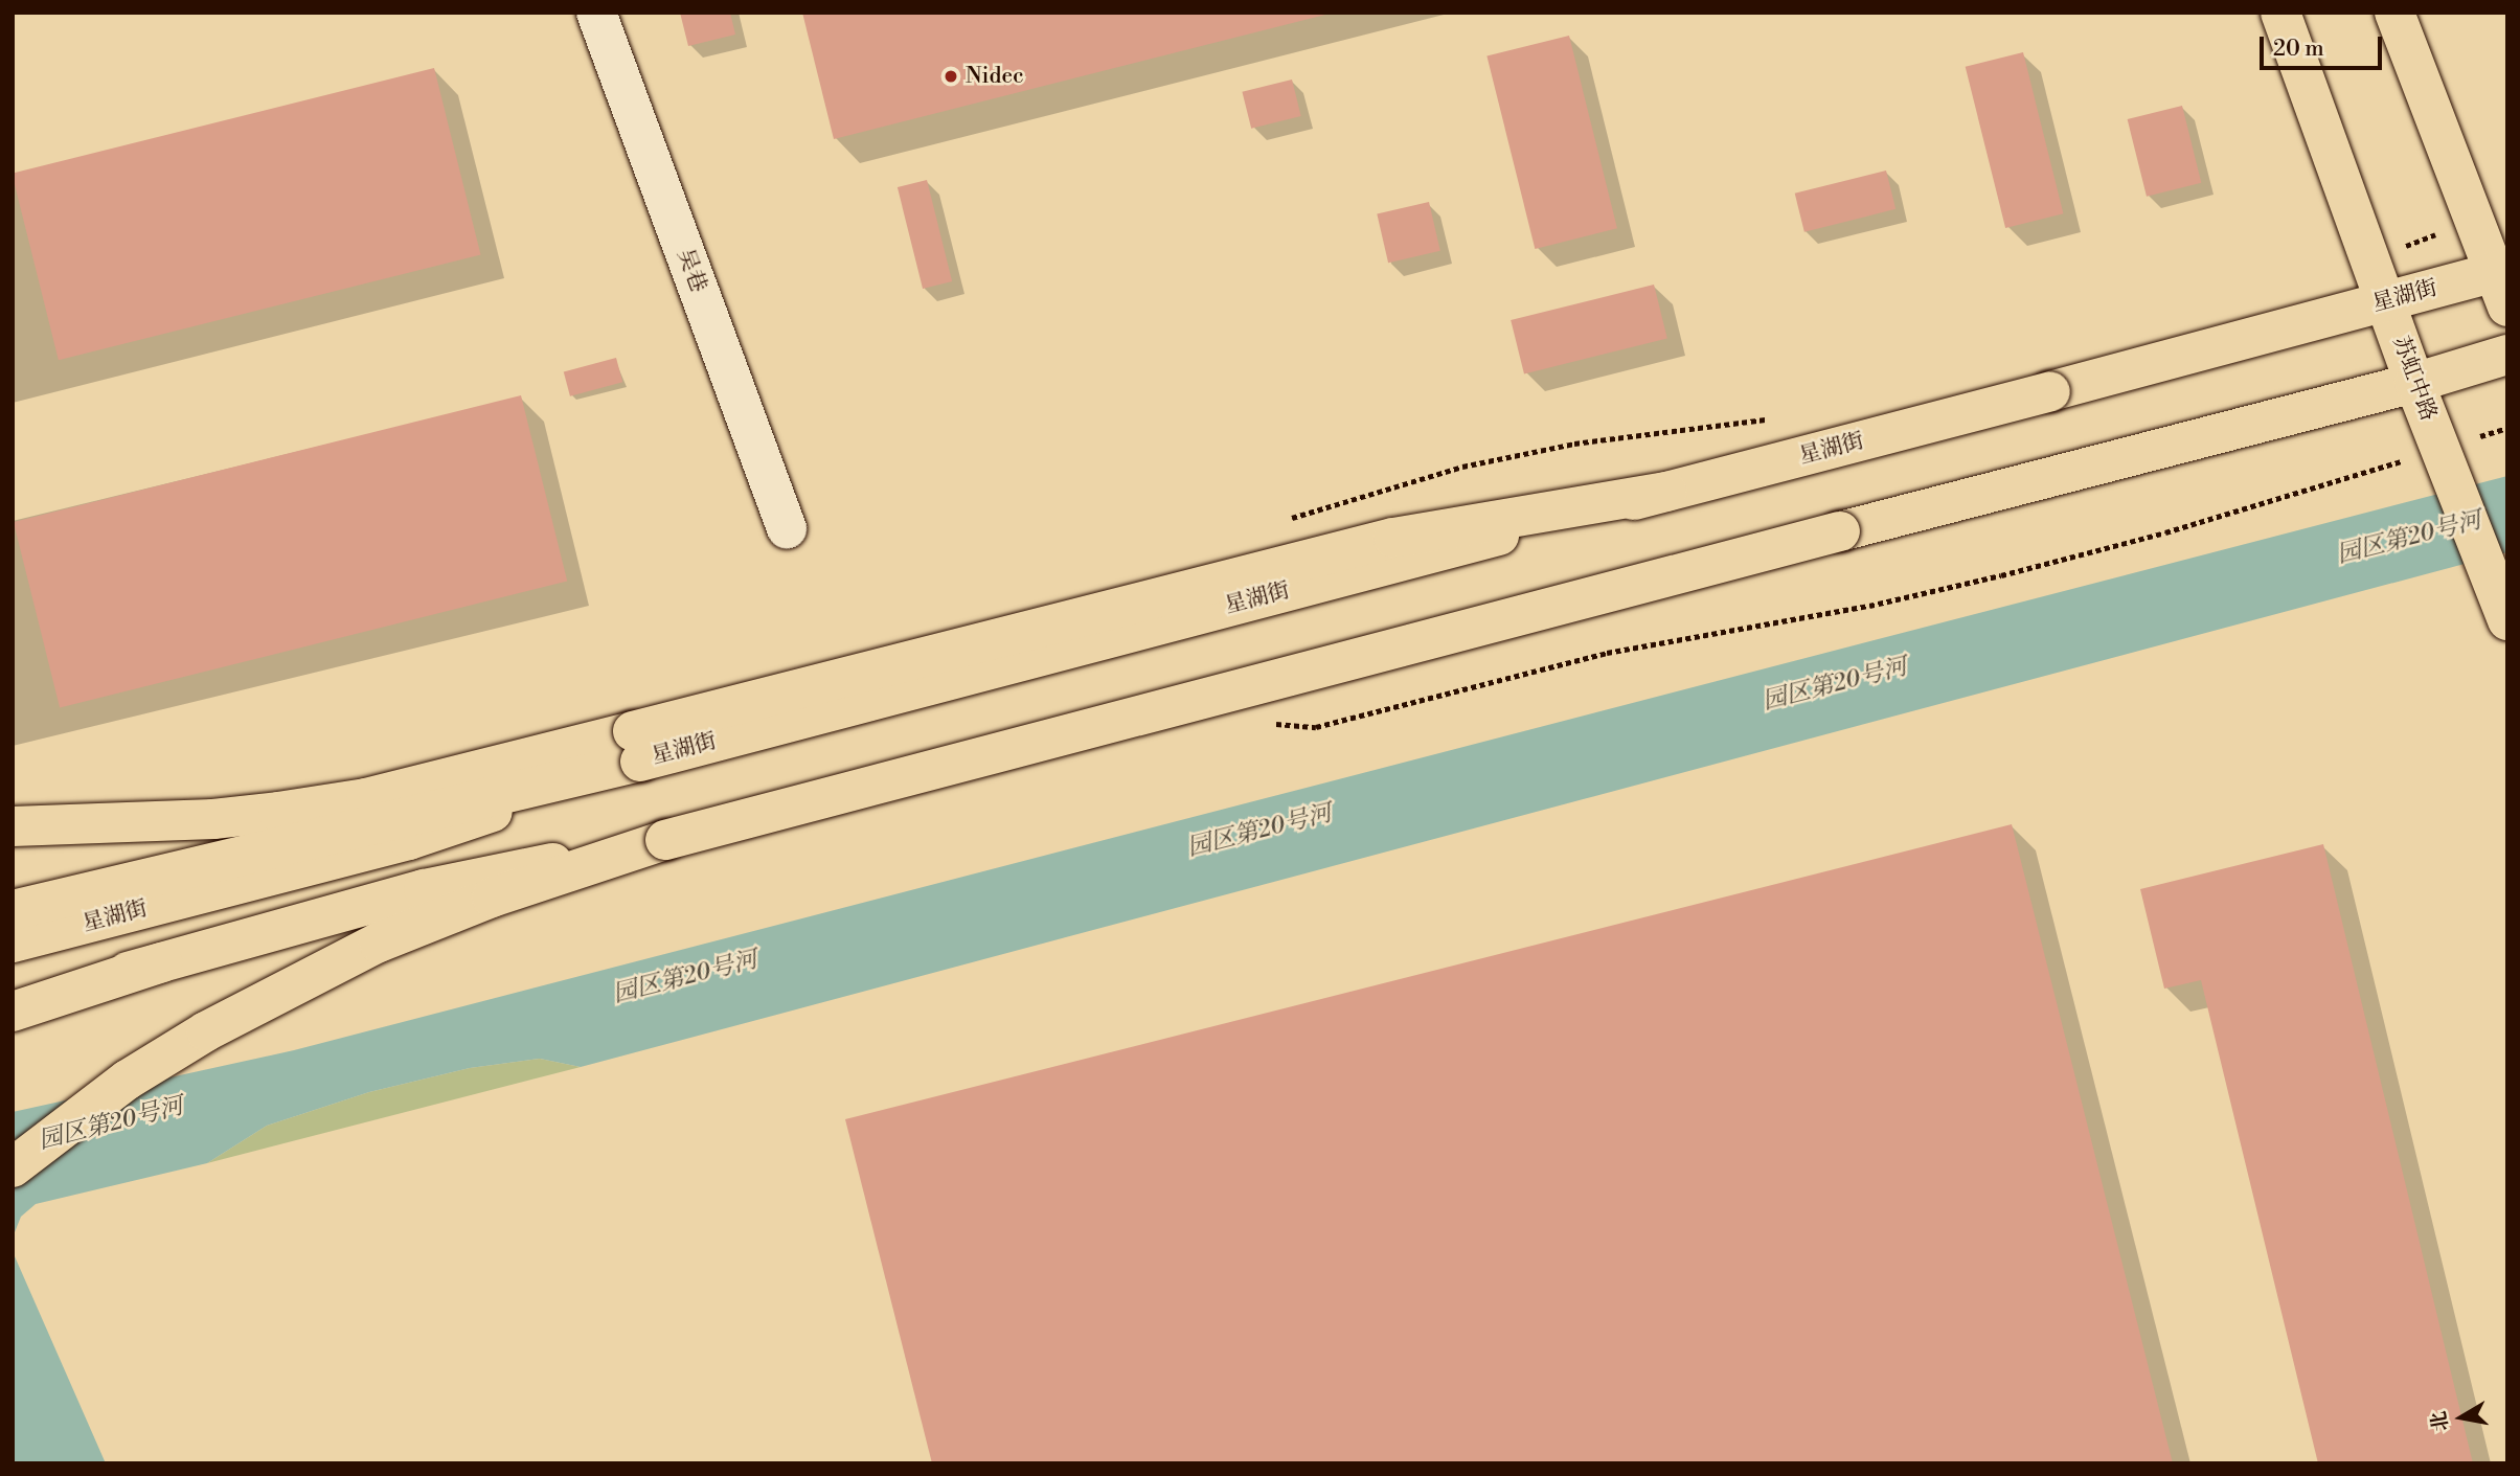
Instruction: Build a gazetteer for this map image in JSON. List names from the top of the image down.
{
  "streets": {
    "main road": ["星湖街", "苏虹中路"],
    "street": ["吴巷"]
  },
  "crossings": [
    ["星湖街", "苏虹中路"]
  ],
  "water": ["园区第20号河"],
  "places": ["Nidec"],
  "scale_bar": "20 m",
  "north": "left"
}
